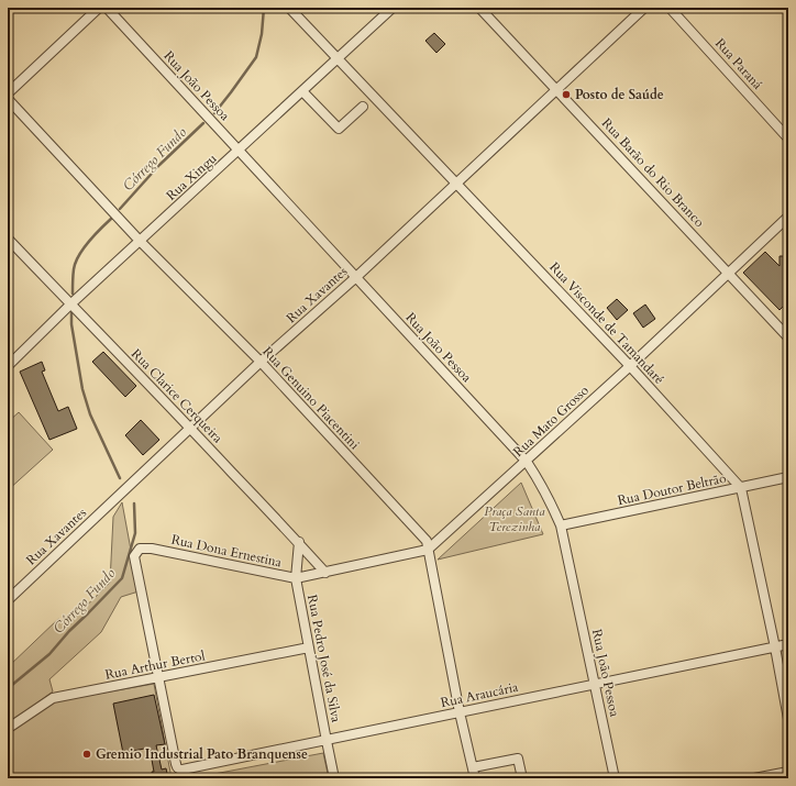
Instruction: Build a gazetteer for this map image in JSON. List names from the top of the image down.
{
  "streets": {
    "street": [
      "Rua Paraná",
      "Rua João Pessoa",
      "Rua Barão do Rio Branco",
      "Rua Xingu",
      "Rua Xavantes",
      "Rua Visconde de Tamandaré",
      "Rua Clarice Cerqueira",
      "Rua Genuino Piacentini",
      "Rua Mato Grosso",
      "Rua Doutor Beltrão",
      "Rua Dona Ernestina",
      "Rua Pedro José da Silva",
      "Rua Arthur Bertol",
      "Rua Araucária"
    ]
  },
  "crossings": [
    ["Rua João Pessoa", "Rua Xingu"],
    ["Rua João Pessoa", "Rua Xavantes"],
    ["Rua João Pessoa", "Rua Mato Grosso"],
    ["Rua João Pessoa", "Rua Doutor Beltrão"],
    ["Rua João Pessoa", "Rua Araucária"],
    ["Rua Barão do Rio Branco", "Rua Xavantes"],
    ["Rua Barão do Rio Branco", "Rua Mato Grosso"],
    ["Rua Xingu", "Rua Visconde de Tamandaré"],
    ["Rua Xingu", "Rua Clarice Cerqueira"],
    ["Rua Xingu", "Rua Genuino Piacentini"],
    ["Rua Xavantes", "Rua Visconde de Tamandaré"],
    ["Rua Xavantes", "Rua Clarice Cerqueira"],
    ["Rua Xavantes", "Rua Genuino Piacentini"],
    ["Rua Visconde de Tamandaré", "Rua Mato Grosso"],
    ["Rua Visconde de Tamandaré", "Rua Doutor Beltrão"],
    ["Rua Clarice Cerqueira", "Rua Mato Grosso"],
    ["Rua Clarice Cerqueira", "Rua Pedro José da Silva"],
    ["Rua Genuino Piacentini", "Rua Mato Grosso"],
    ["Rua Genuino Piacentini", "Rua Araucária"],
    ["Rua Mato Grosso", "Rua Dona Ernestina"],
    ["Rua Mato Grosso", "Rua Pedro José da Silva"],
    ["Rua Dona Ernestina", "Rua Pedro José da Silva"],
    ["Rua Dona Ernestina", "Rua Arthur Bertol"],
    ["Rua Dona Ernestina", "Rua Araucária"],
    ["Rua Pedro José da Silva", "Rua Arthur Bertol"],
    ["Rua Pedro José da Silva", "Rua Araucária"],
    ["Rua Arthur Bertol", "Rua Araucária"]
  ],
  "water": ["Córrego Fundo"],
  "parks": ["Praça Santa Terezinha"],
  "places": ["Posto de Saúde", "Gremio Industrial Pato Branquense"]
}
